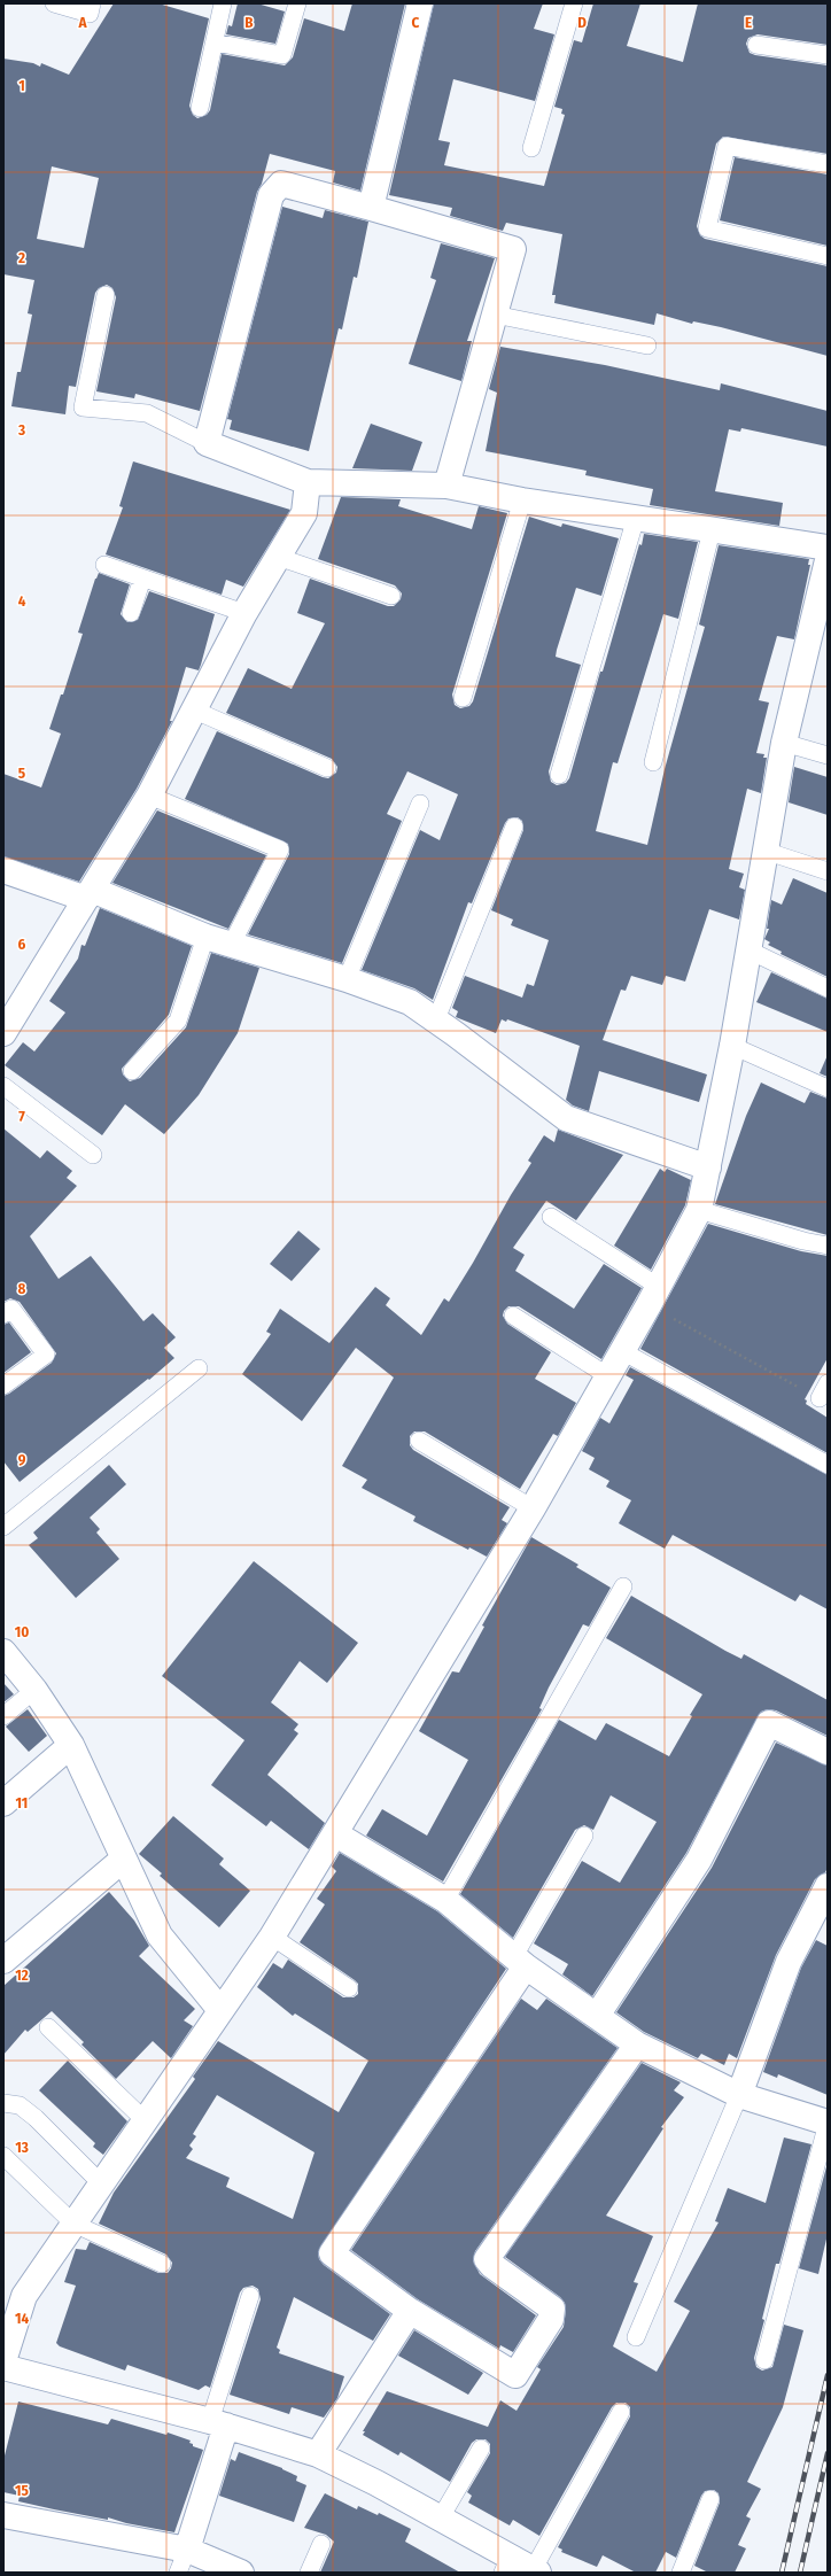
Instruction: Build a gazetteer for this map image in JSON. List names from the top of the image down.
{
  "grid": {
    "columns": [
      "A",
      "B",
      "C",
      "D",
      "E"
    ],
    "rows": [
      "1",
      "2",
      "3",
      "4",
      "5",
      "6",
      "7",
      "8",
      "9",
      "10",
      "11",
      "12",
      "13",
      "14",
      "15"
    ]
  }
}
